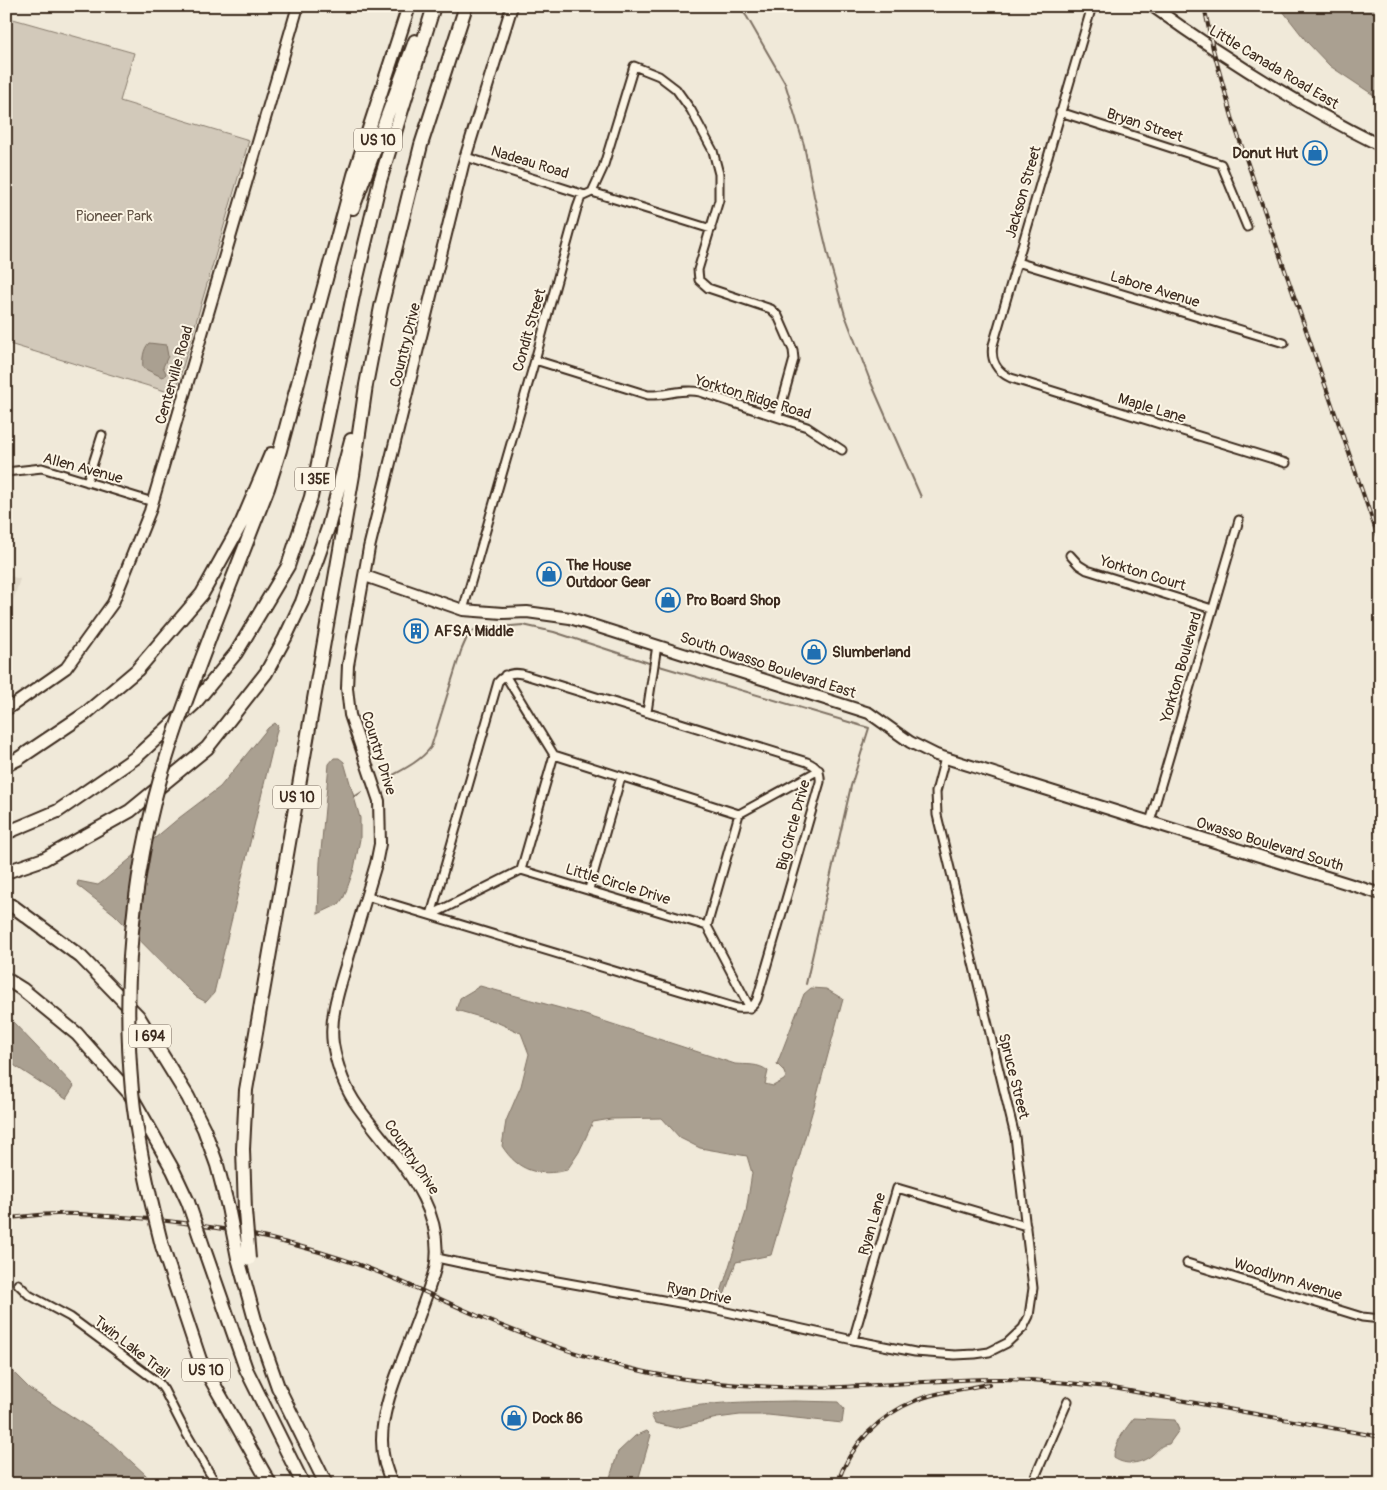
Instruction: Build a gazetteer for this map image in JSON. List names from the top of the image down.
{
  "streets": {
    "highway": ["US 10", "I 35E", "I 694"],
    "street": [
      "Little Canada Road East",
      "Bryan Street",
      "Nadeau Road",
      "Jackson Street",
      "Labore Avenue",
      "Condit Street",
      "Country Drive",
      "Centerville Road",
      "Yorkton Ridge Road",
      "Maple Lane",
      "Allen Avenue",
      "Yorkton Court",
      "South Owasso Boulevard East",
      "Yorkton Boulevard",
      "Big Circle Drive",
      "Owasso Boulevard South",
      "Little Circle Drive",
      "Spruce Street",
      "Ryan Lane",
      "Woodlynn Avenue",
      "Ryan Drive",
      "Twin Lake Trail"
    ]
  },
  "crossings": [
    ["Bryan Street", "Jackson Street"],
    ["US 10", "I 35E"],
    ["US 10", "I 694"],
    ["Nadeau Road", "Condit Street"],
    ["Nadeau Road", "Country Drive"],
    ["Jackson Street", "Labore Avenue"],
    ["Jackson Street", "Maple Lane"],
    ["Condit Street", "Yorkton Ridge Road"],
    ["Condit Street", "South Owasso Boulevard East"],
    ["Country Drive", "South Owasso Boulevard East"],
    ["Country Drive", "Ryan Drive"],
    ["Centerville Road", "Allen Avenue"],
    ["Yorkton Court", "Yorkton Boulevard"],
    ["South Owasso Boulevard East", "Yorkton Boulevard"],
    ["South Owasso Boulevard East", "Owasso Boulevard South"],
    ["South Owasso Boulevard East", "Spruce Street"],
    ["Yorkton Boulevard", "Owasso Boulevard South"],
    ["Spruce Street", "Ryan Lane"],
    ["Spruce Street", "Ryan Drive"],
    ["Ryan Lane", "Ryan Drive"]
  ],
  "parks": ["Pioneer Park"],
  "places": {
    "shop": [
      "Donut Hut",
      "The House Outdoor Gear",
      "Pro Board Shop",
      "Slumberland",
      "Dock 86"
    ],
    "building": ["AFSA Middle"]
  }
}
